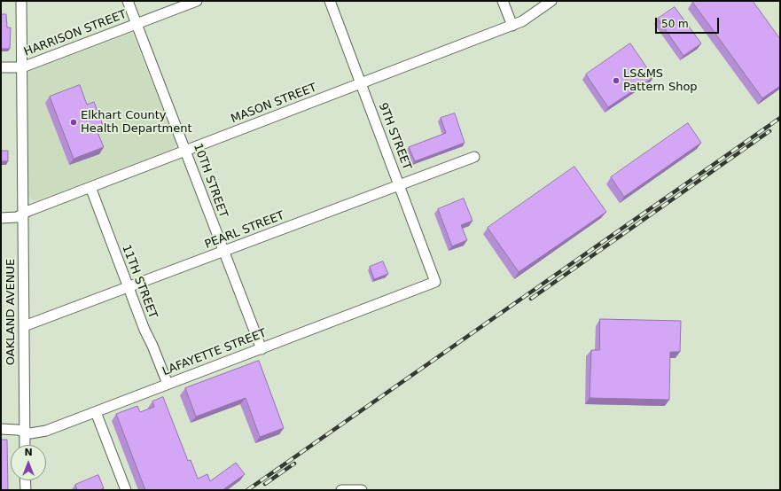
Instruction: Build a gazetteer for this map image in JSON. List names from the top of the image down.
{
  "streets": {
    "street": [
      "HARRISON STREET",
      "MASON STREET",
      "9TH STREET",
      "10TH STREET",
      "PEARL STREET",
      "11TH STREET",
      "OAKLAND AVENUE",
      "LAFAYETTE STREET"
    ]
  },
  "crossings": [
    ["HARRISON STREET", "10TH STREET"],
    ["HARRISON STREET", "OAKLAND AVENUE"],
    ["MASON STREET", "9TH STREET"],
    ["MASON STREET", "10TH STREET"],
    ["MASON STREET", "11TH STREET"],
    ["MASON STREET", "OAKLAND AVENUE"],
    ["9TH STREET", "PEARL STREET"],
    ["9TH STREET", "LAFAYETTE STREET"],
    ["10TH STREET", "PEARL STREET"],
    ["10TH STREET", "LAFAYETTE STREET"],
    ["PEARL STREET", "11TH STREET"],
    ["PEARL STREET", "OAKLAND AVENUE"],
    ["11TH STREET", "LAFAYETTE STREET"],
    ["OAKLAND AVENUE", "LAFAYETTE STREET"]
  ],
  "places": ["LS&MS Pattern Shop", "Elkhart County Health Department"],
  "scale_bar": "50 m",
  "north": "top"
}
